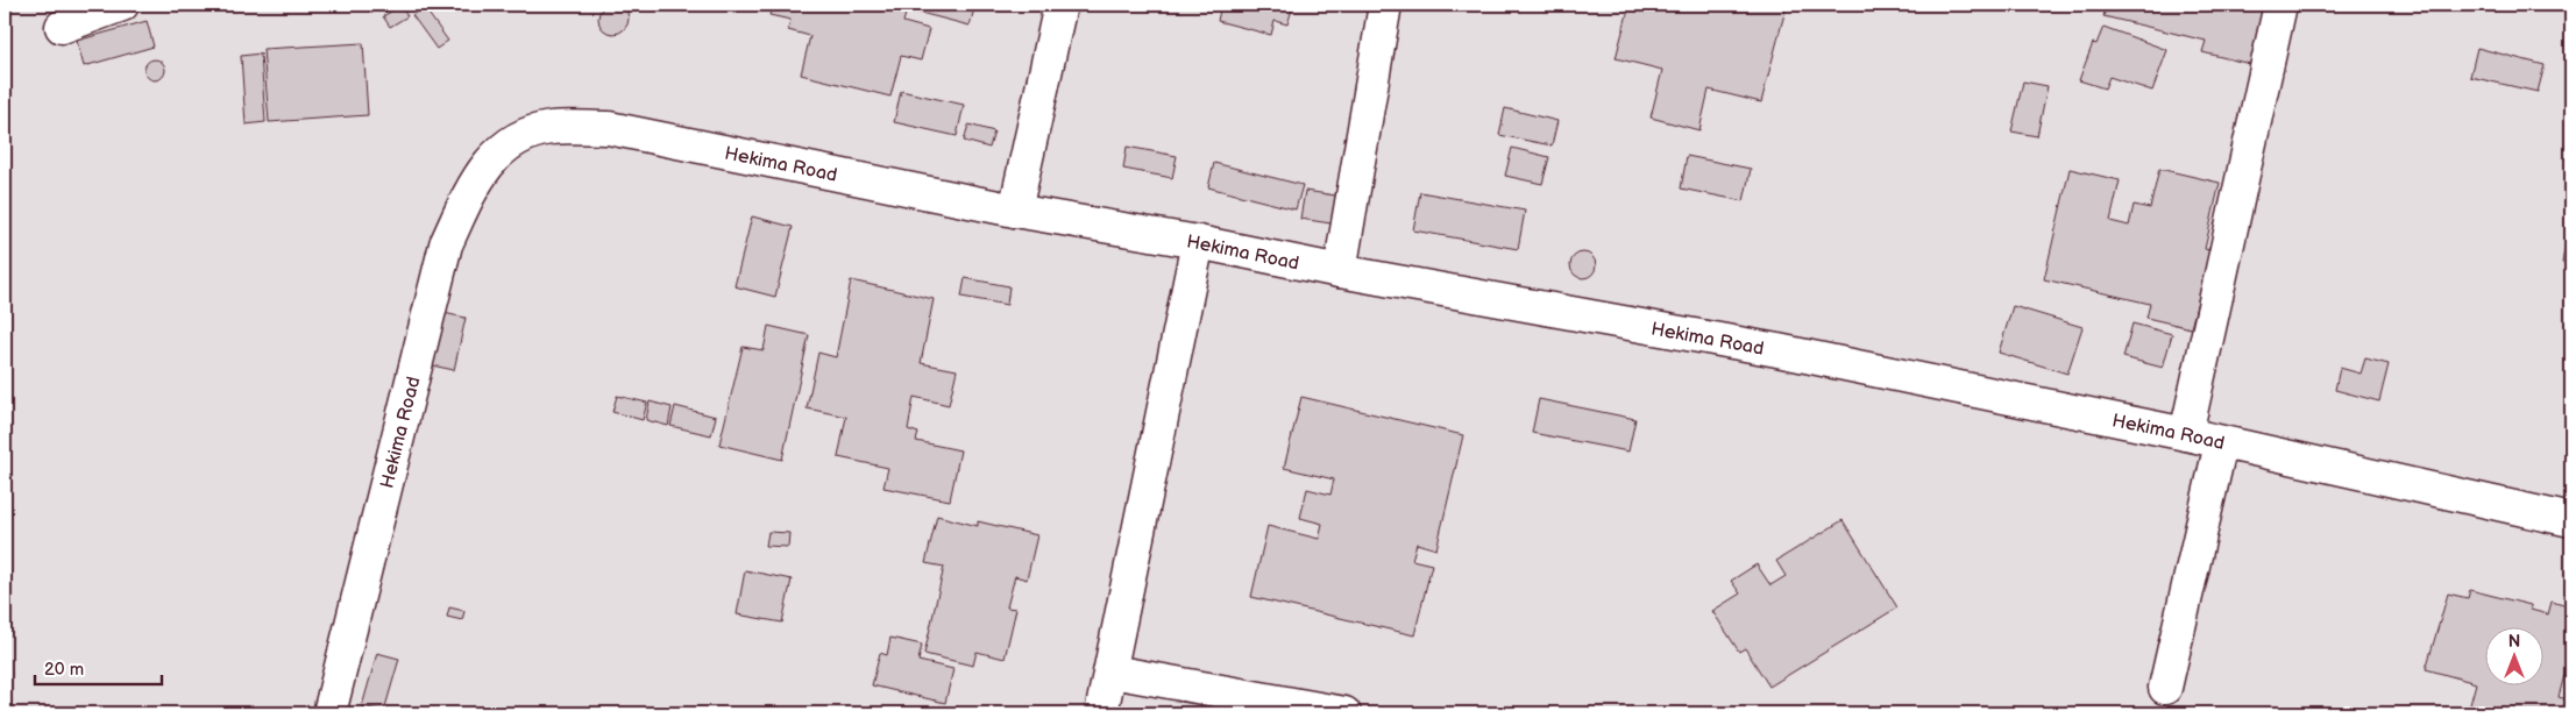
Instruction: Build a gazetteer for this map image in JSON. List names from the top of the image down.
{
  "streets": {
    "street": ["Hekima Road"]
  },
  "scale_bar": "20 m",
  "north": "top"
}
